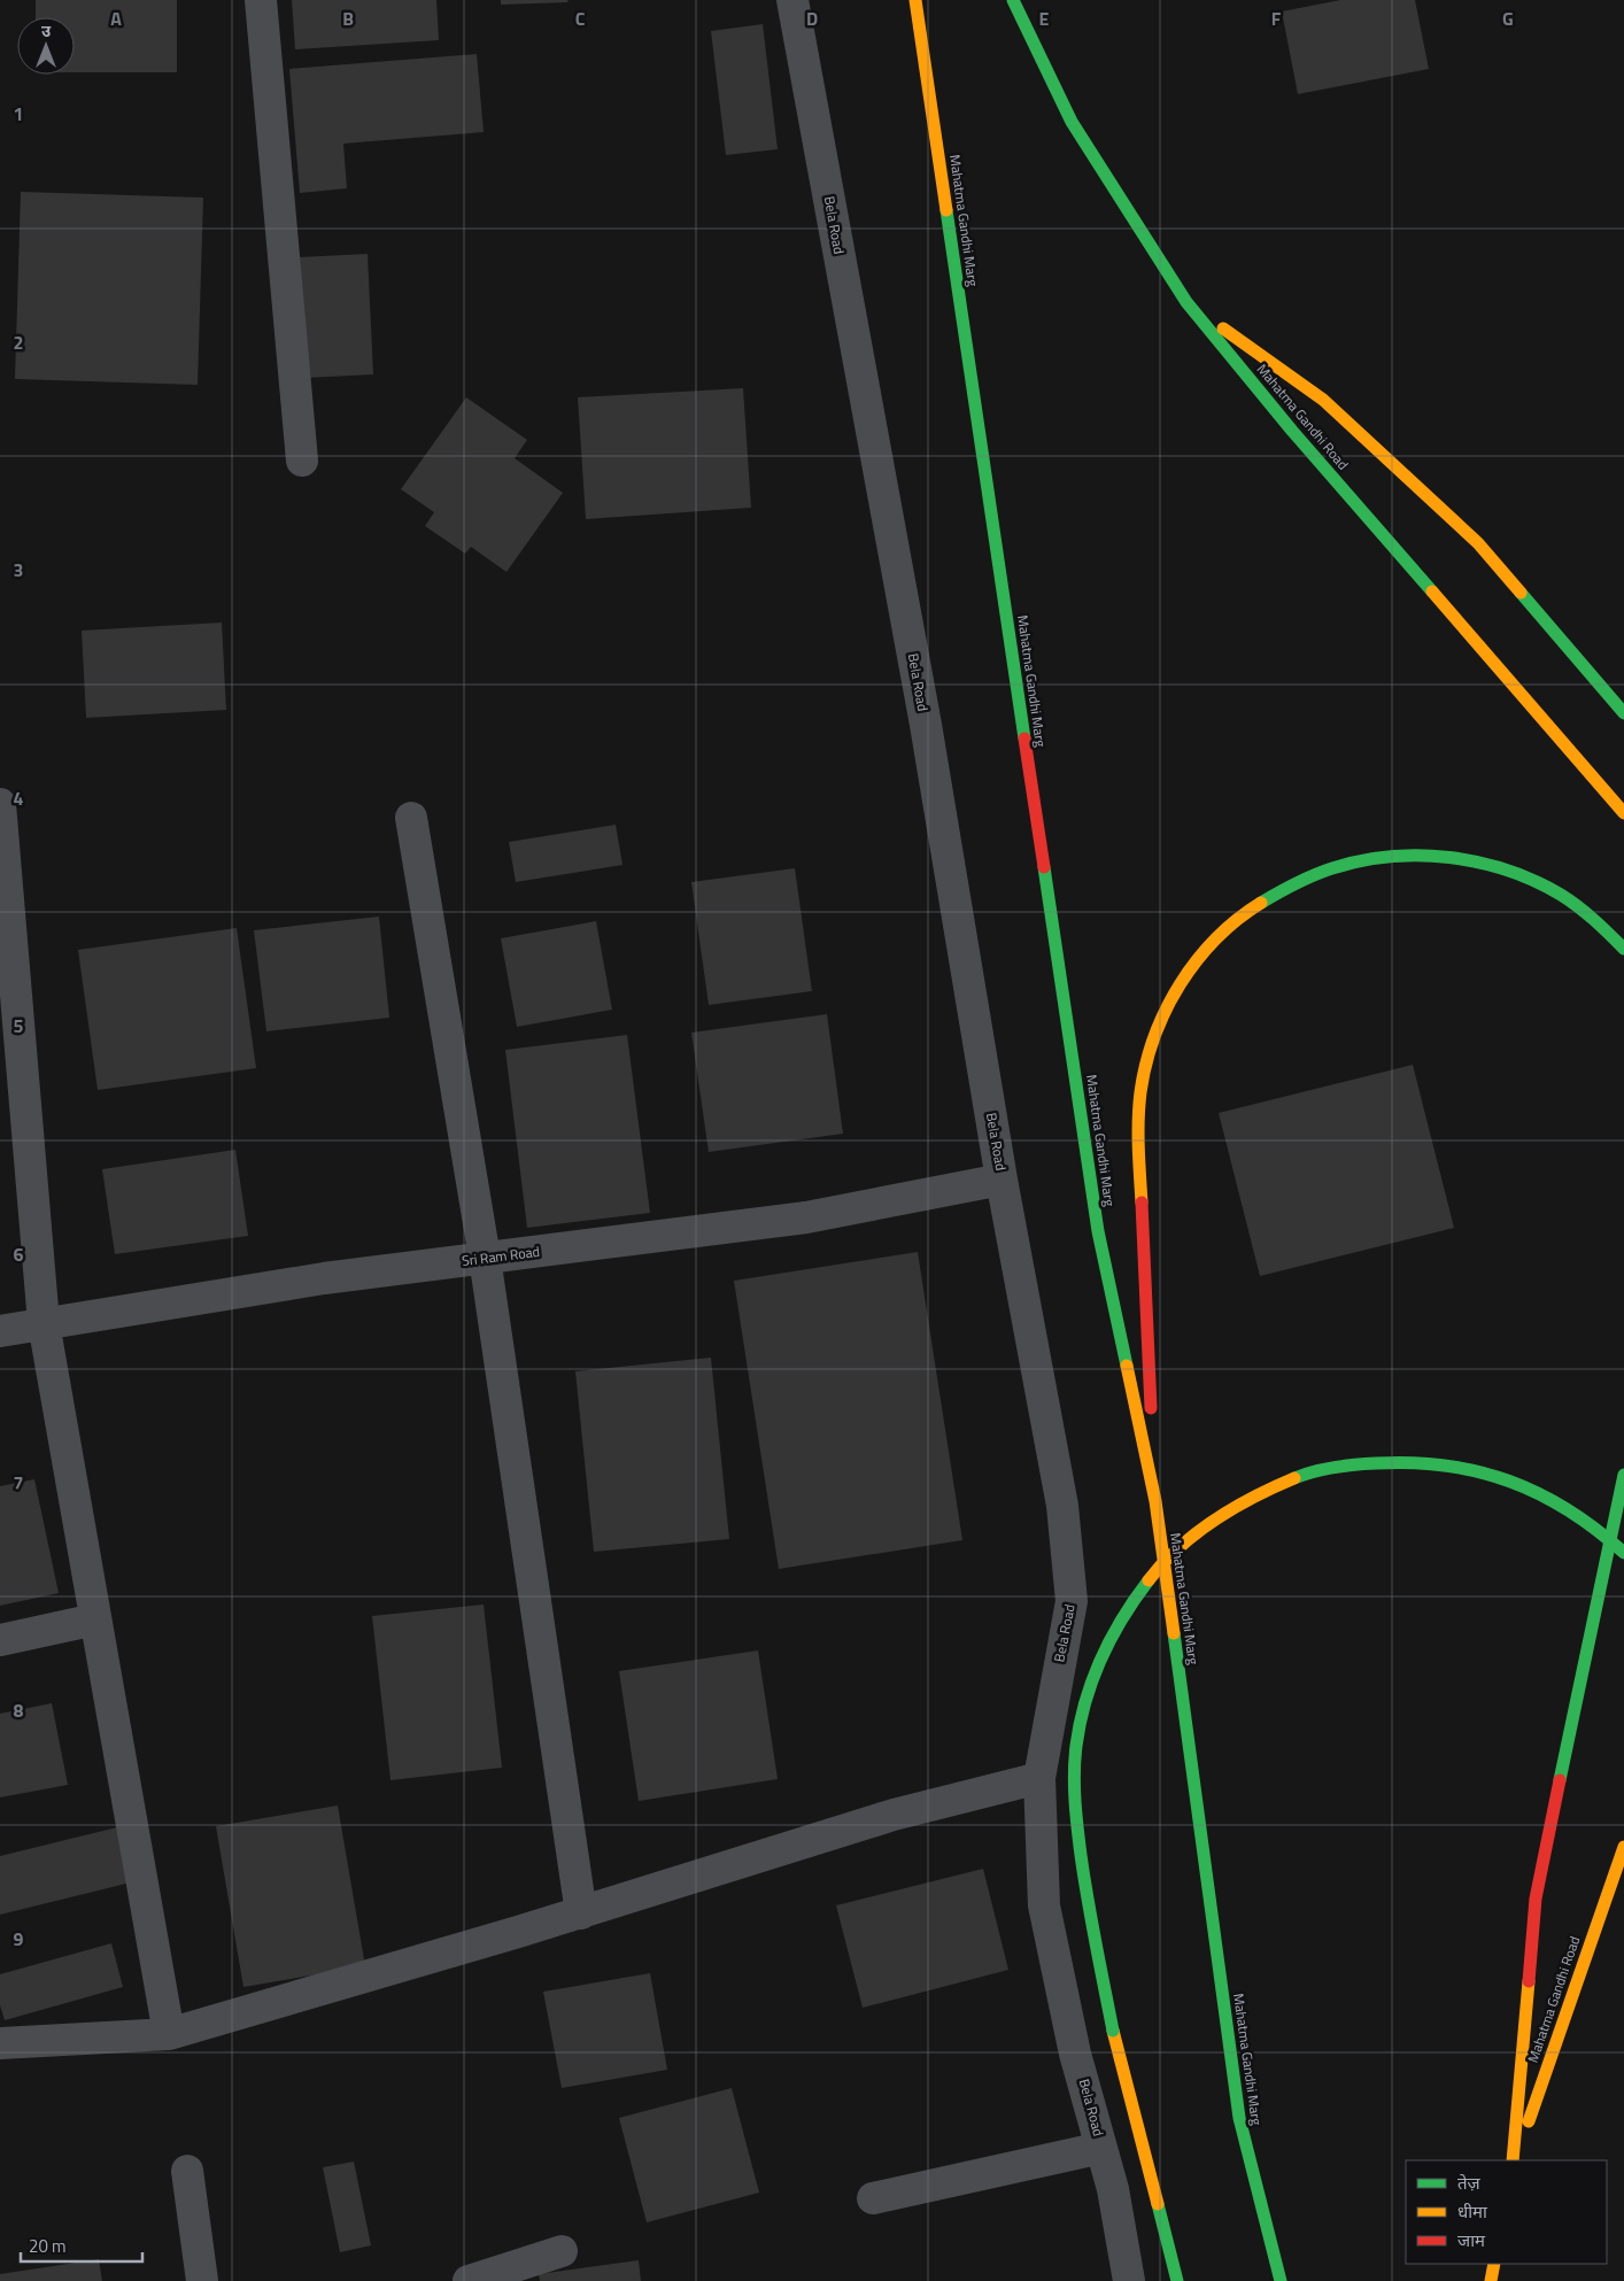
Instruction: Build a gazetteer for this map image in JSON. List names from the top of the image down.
{
  "streets": {
    "highway": ["Mahatma Gandhi Marg", "Mahatma Gandhi Road"],
    "street": ["Bela Road", "Sri Ram Road"]
  },
  "crossings": [
    ["Bela Road", "Sri Ram Road"]
  ],
  "legend": ["तेज़", "धीमा", "जाम"],
  "scale_bar": "20 m",
  "north": "top",
  "grid": {
    "columns": [
      "A",
      "B",
      "C",
      "D",
      "E",
      "F",
      "G"
    ],
    "rows": [
      "1",
      "2",
      "3",
      "4",
      "5",
      "6",
      "7",
      "8",
      "9"
    ]
  }
}
